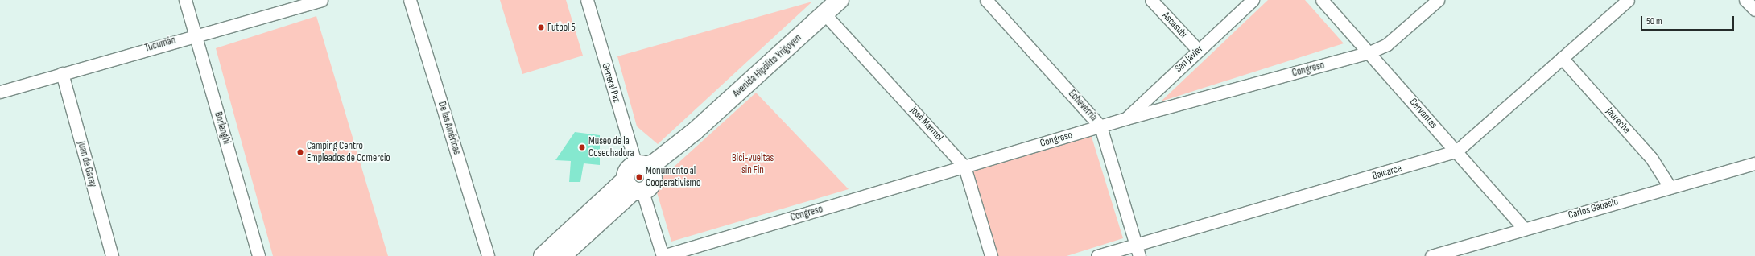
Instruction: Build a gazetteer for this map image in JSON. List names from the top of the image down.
{
  "streets": {
    "street": [
      "Ascasubi",
      "Tucumán",
      "San Javier",
      "Avenida Hipólito Yrigoyen",
      "Congreso",
      "General Paz",
      "Echeverría",
      "Cervantes",
      "Jaureche",
      "José Marmol",
      "Borlenghi",
      "De las Américas",
      "Juan de Garay",
      "Balcarce",
      "Carlos Gabasio"
    ]
  },
  "crossings": [
    ["Ascasubi", "San Javier"],
    ["Tucumán", "Borlenghi"],
    ["Tucumán", "Juan de Garay"],
    ["San Javier", "Congreso"],
    ["Avenida Hipólito Yrigoyen", "General Paz"],
    ["Avenida Hipólito Yrigoyen", "José Marmol"],
    ["Congreso", "General Paz"],
    ["Congreso", "Echeverría"],
    ["Congreso", "Cervantes"],
    ["Congreso", "José Marmol"],
    ["Echeverría", "Balcarce"],
    ["Cervantes", "Balcarce"],
    ["Cervantes", "Carlos Gabasio"],
    ["Jaureche", "Balcarce"],
    ["Jaureche", "Carlos Gabasio"]
  ],
  "parks": ["Bici-vueltas sin Fin"],
  "places": [
    "Futbol 5",
    "Museo de la Cosechadora",
    "Camping Centro Empleados de Comercio",
    "Monumento al Cooperativismo"
  ],
  "scale_bar": "50 m"
}
